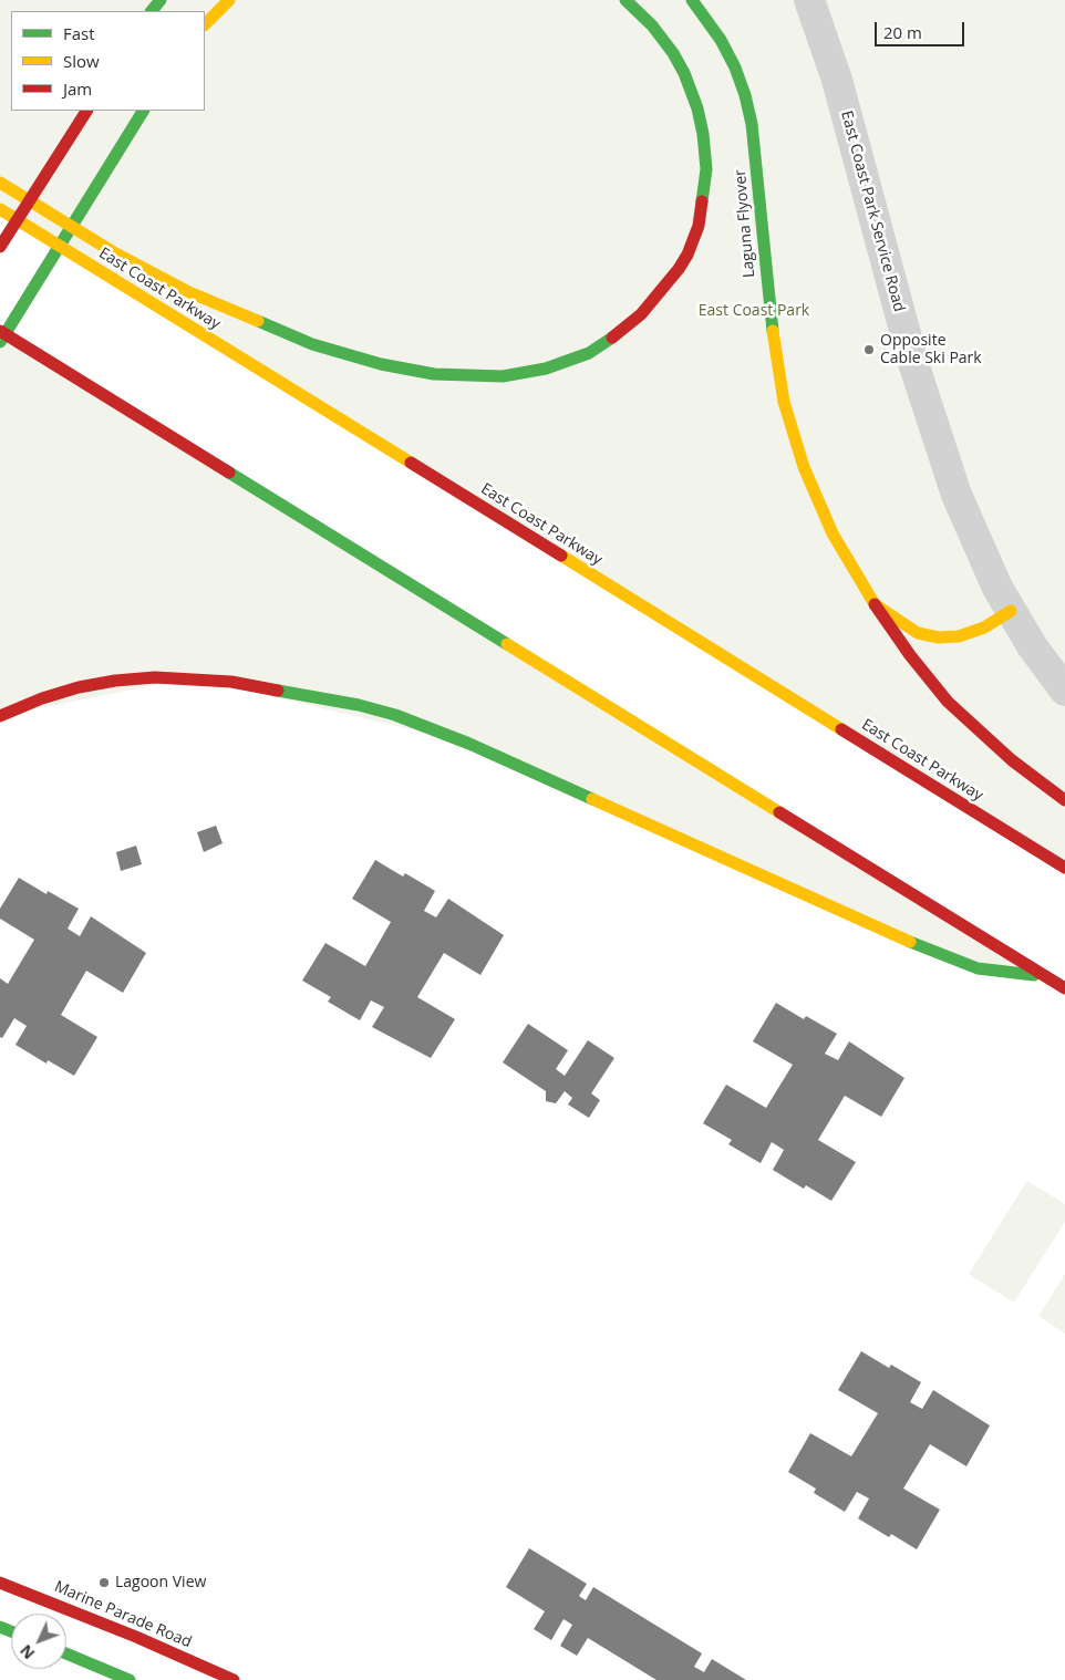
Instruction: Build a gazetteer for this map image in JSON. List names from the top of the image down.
{
  "streets": {
    "main road": ["Laguna Flyover", "East Coast Parkway", "Marine Parade Road"],
    "street": ["East Coast Park Service Road"]
  },
  "parks": ["East Coast Park"],
  "places": ["Opposite Cable Ski Park", "Lagoon View"],
  "legend": ["Fast", "Slow", "Jam"],
  "scale_bar": "20 m",
  "north": "bottom left"
}
